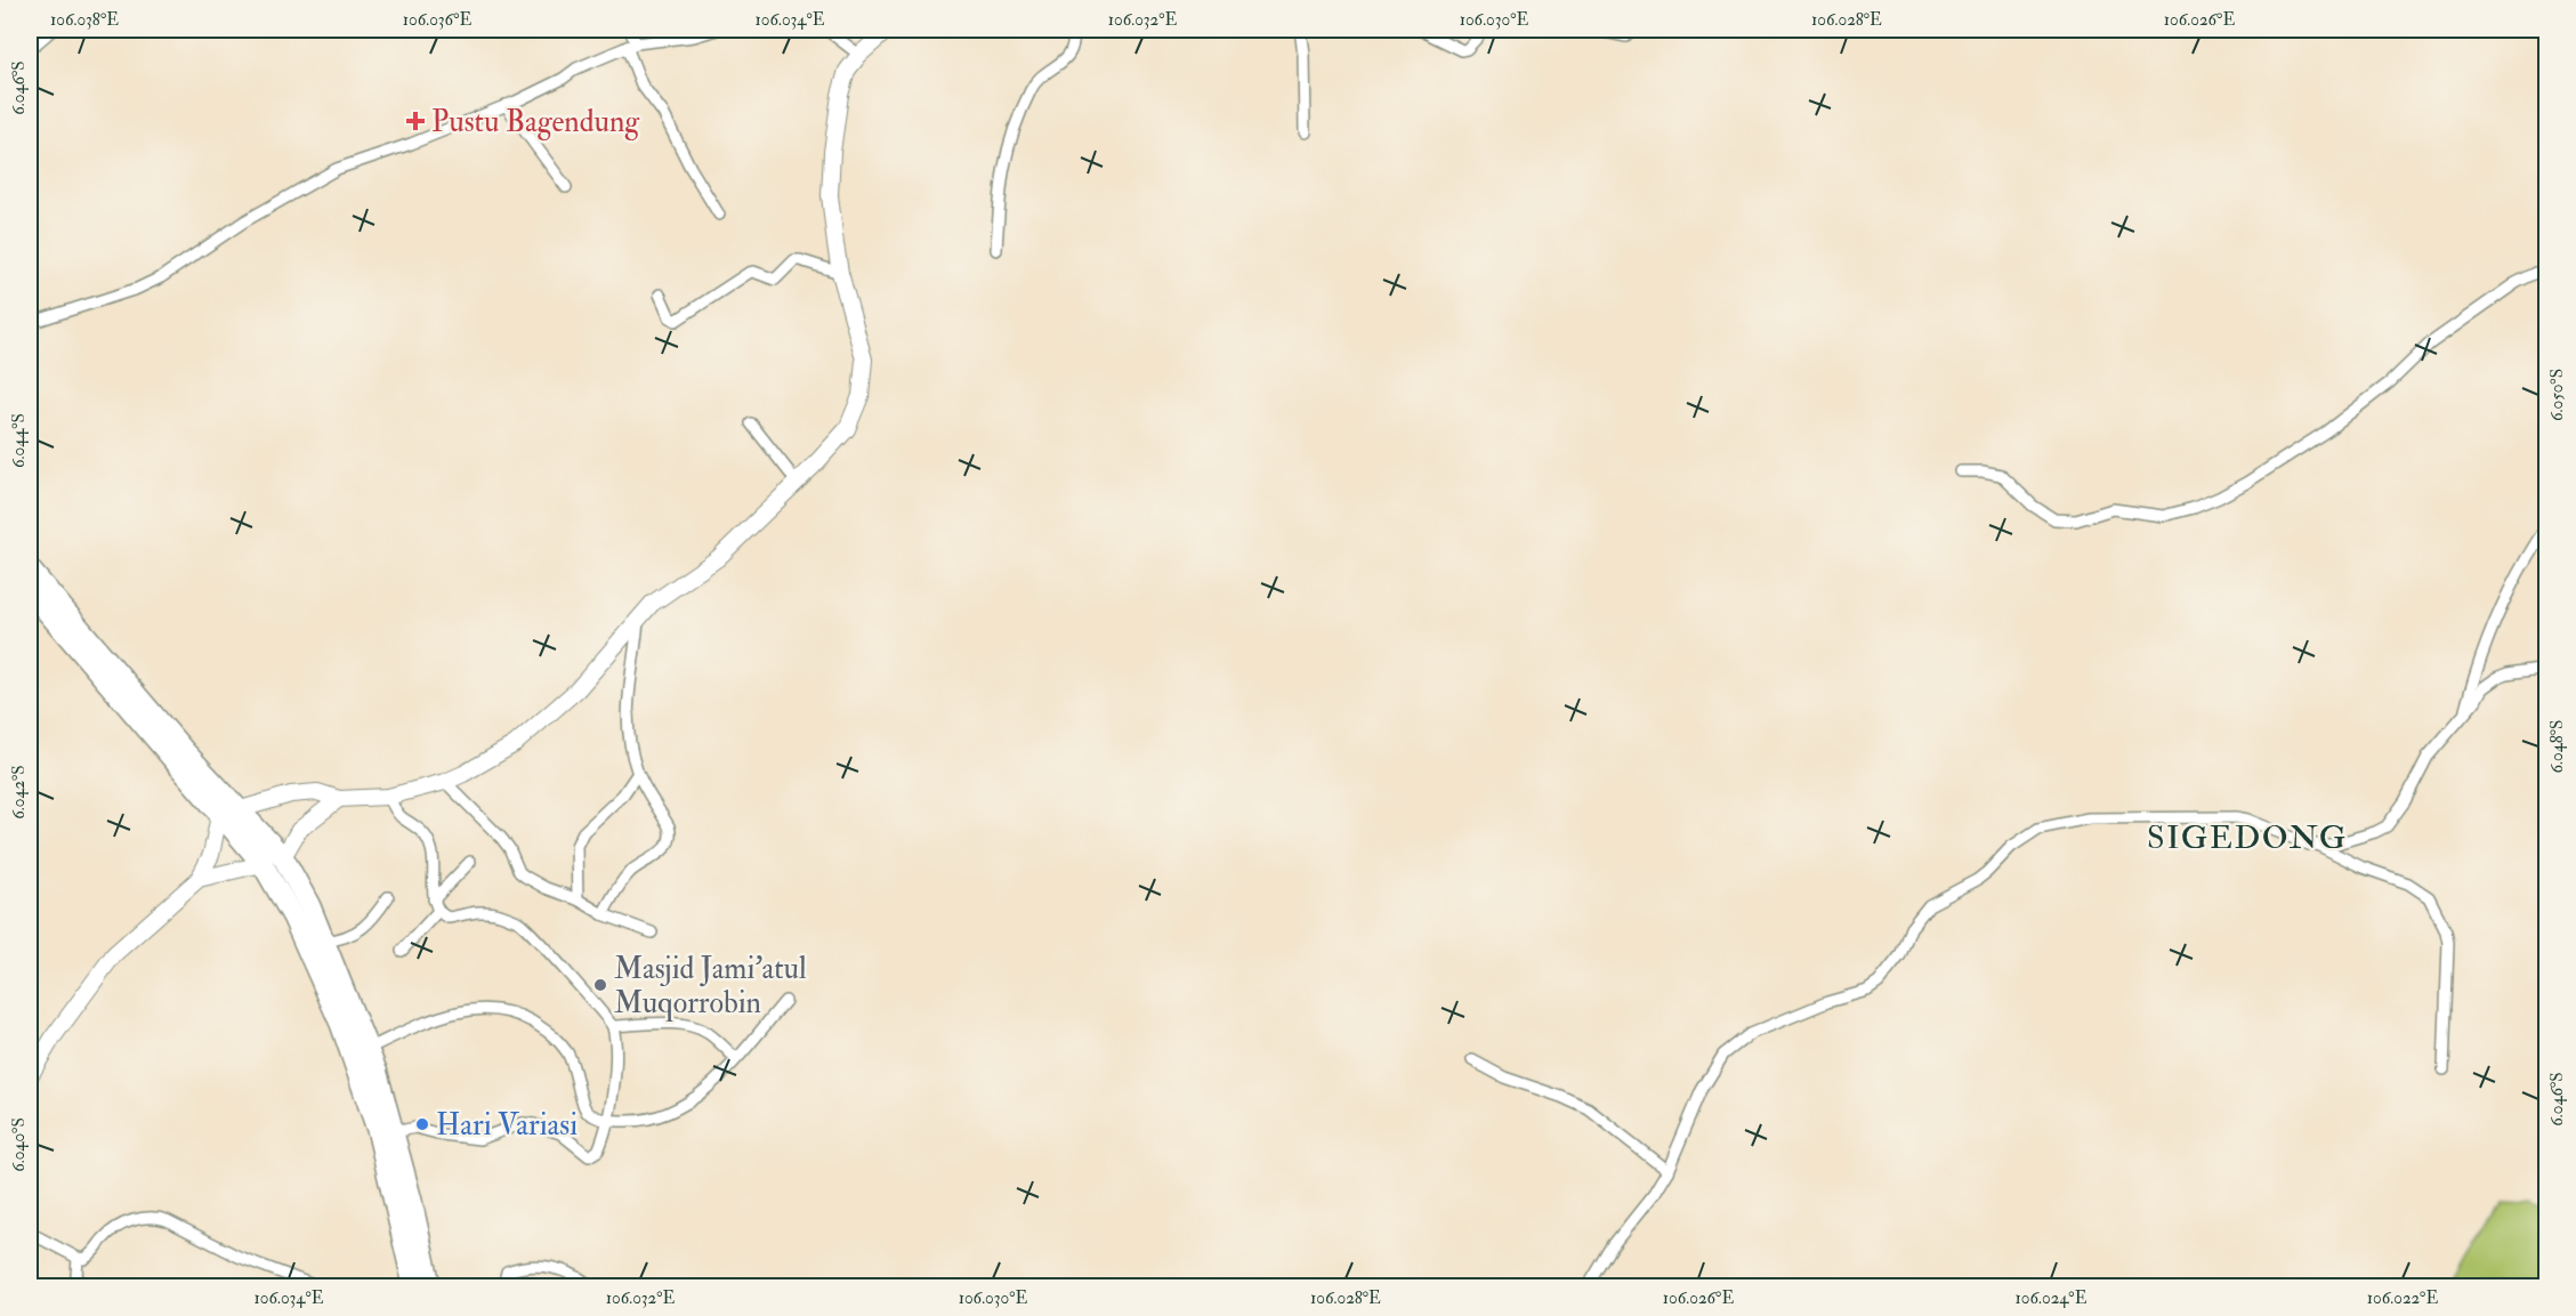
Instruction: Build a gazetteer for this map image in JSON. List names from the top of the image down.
{
  "districts": ["SIGEDONG"],
  "places": {
    "health": ["Pustu Bagendung"],
    "other": ["Masjid Jami'atul Muqorrobin", "Hari Variasi"]
  },
  "coordinates": [
    "106.038°E",
    "106.036°E",
    "106.034°E",
    "106.032°E",
    "106.030°E",
    "106.028°E",
    "106.026°E",
    "6.046°S",
    "6.050°S",
    "6.044°S",
    "6.048°S",
    "6.042°S",
    "6.040°S",
    "106.024°E",
    "106.022°E"
  ]
}
